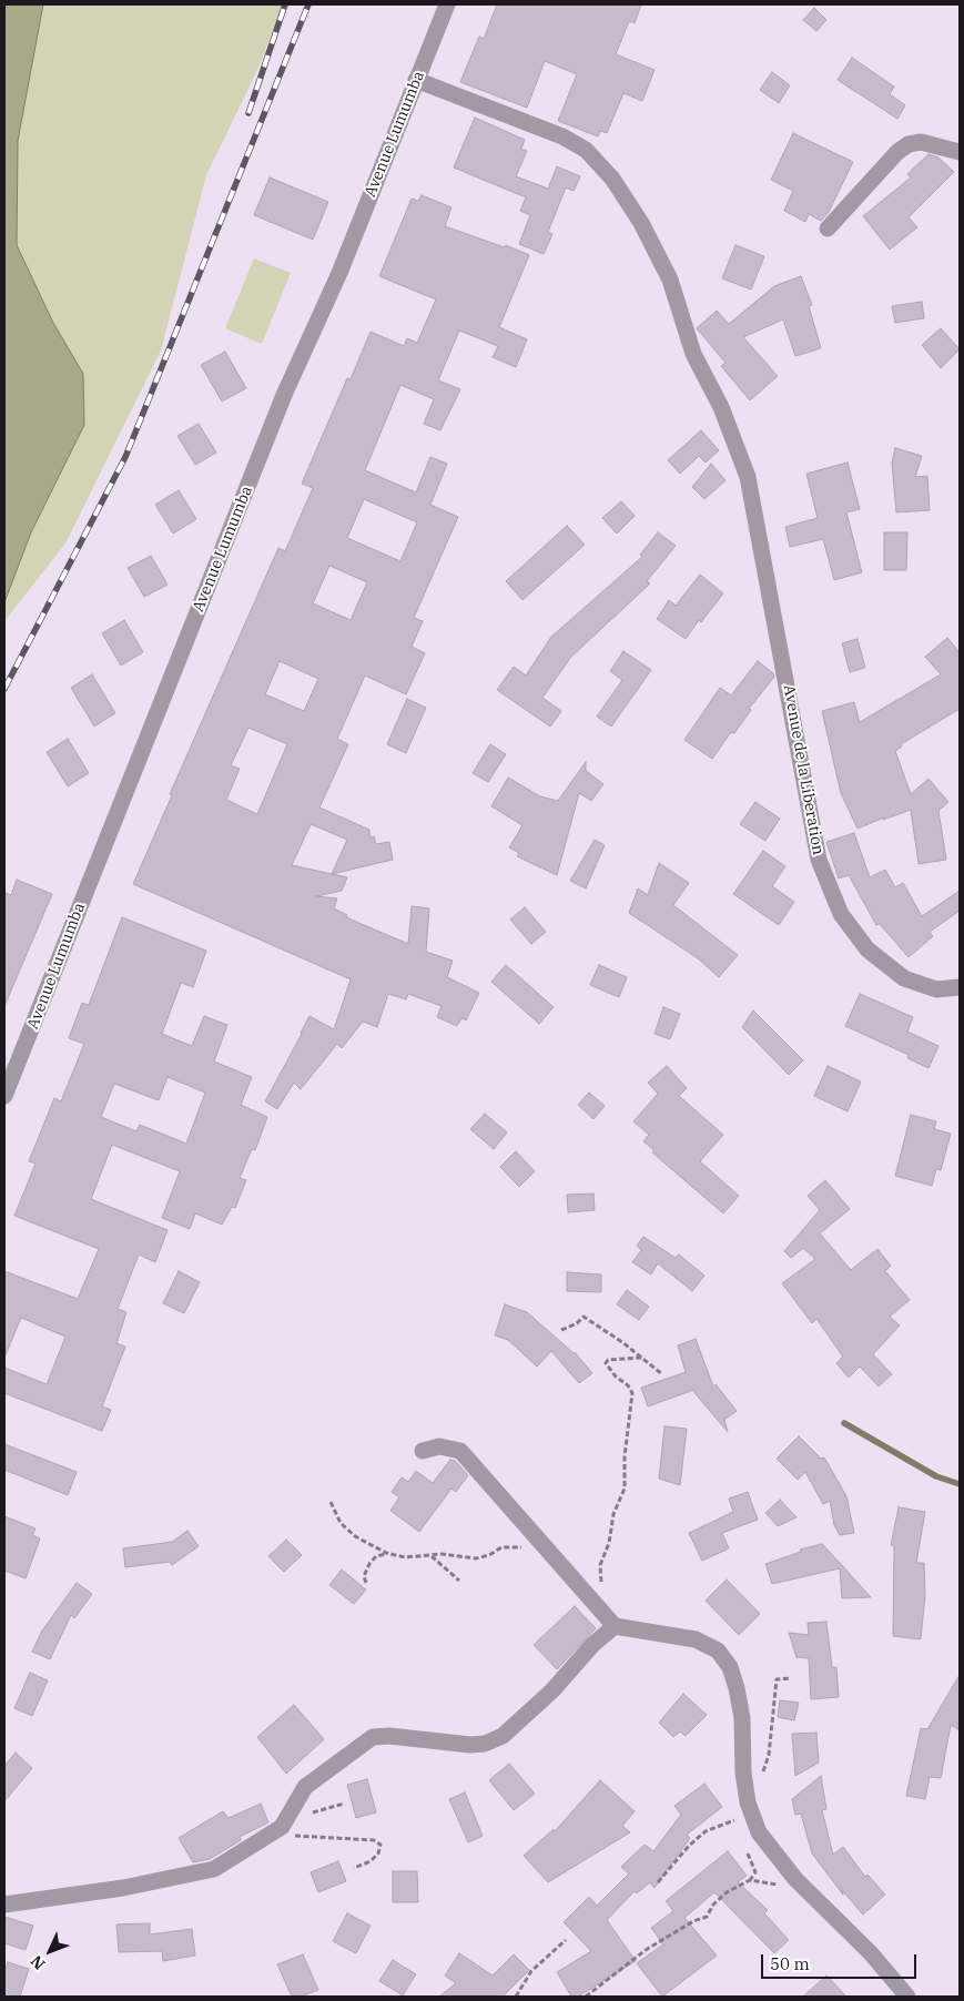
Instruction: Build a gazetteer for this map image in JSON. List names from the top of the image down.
{
  "streets": {
    "street": ["Avenue Lumumba", "Avenue de la Liberation"]
  },
  "crossings": [
    ["Avenue Lumumba", "Avenue de la Liberation"]
  ],
  "scale_bar": "50 m",
  "north": "bottom left"
}
